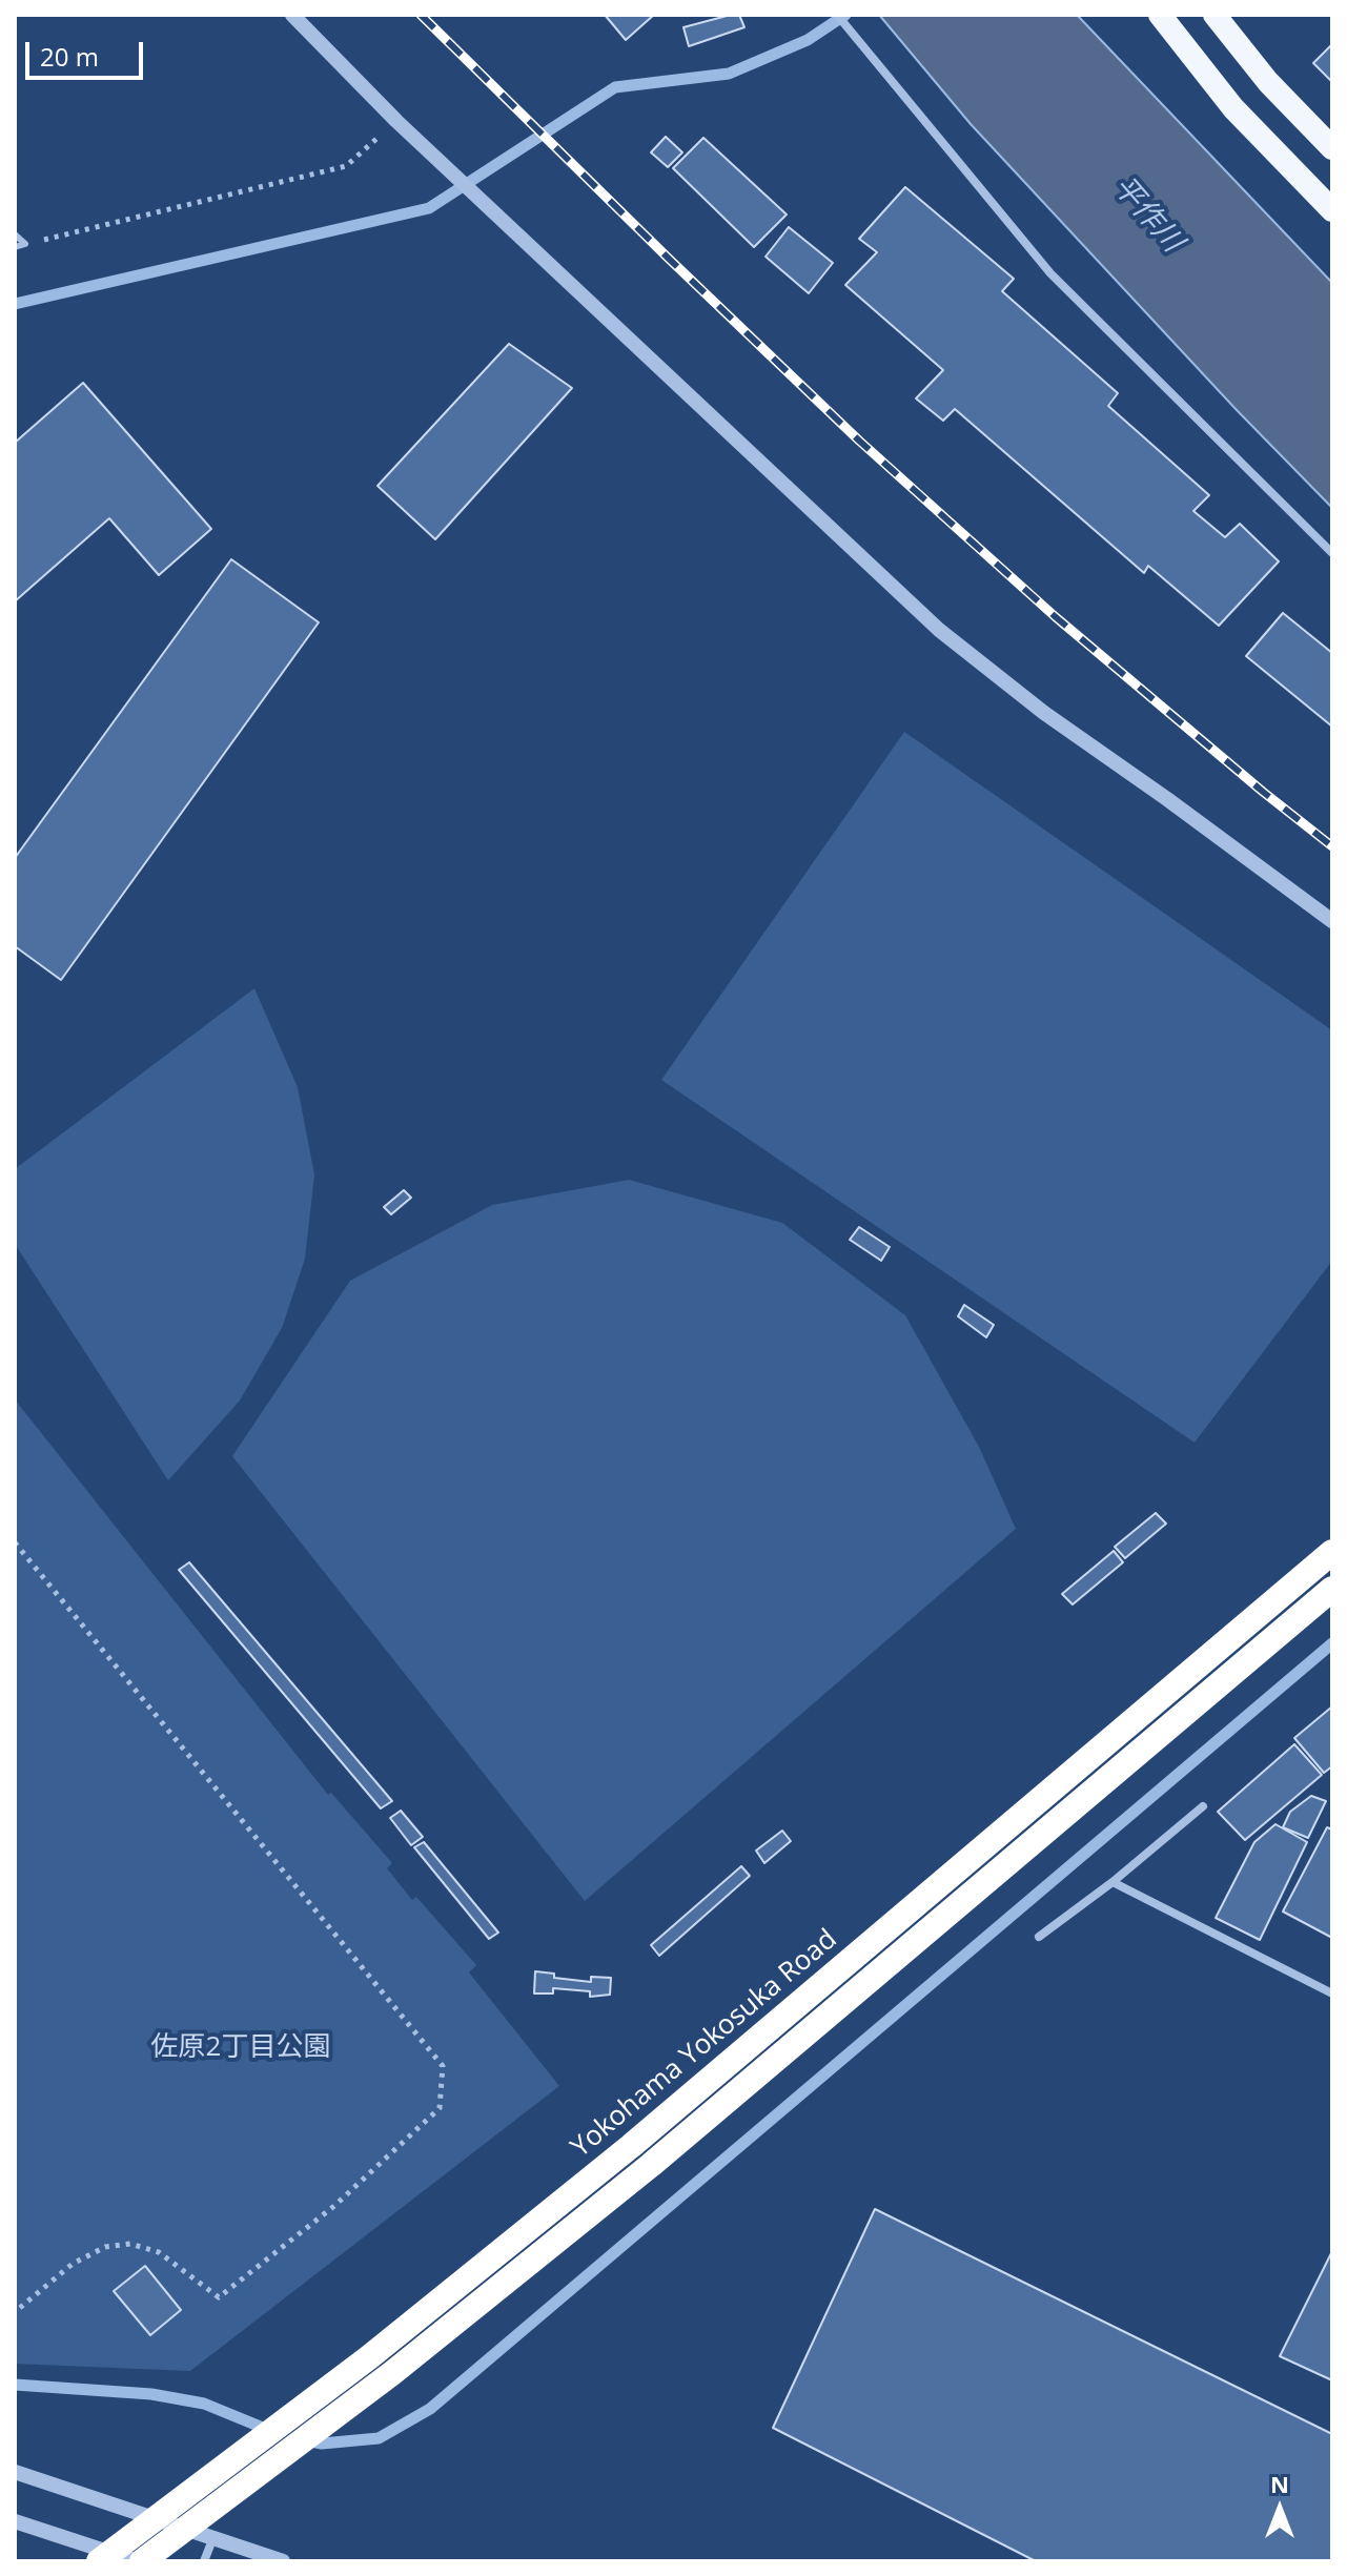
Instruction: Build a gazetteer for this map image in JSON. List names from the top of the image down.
{
  "streets": {
    "highway": ["Yokohama Yokosuka Road"]
  },
  "water": ["平作川"],
  "parks": ["佐原2丁目公園"],
  "scale_bar": "20 m",
  "north": "top"
}
